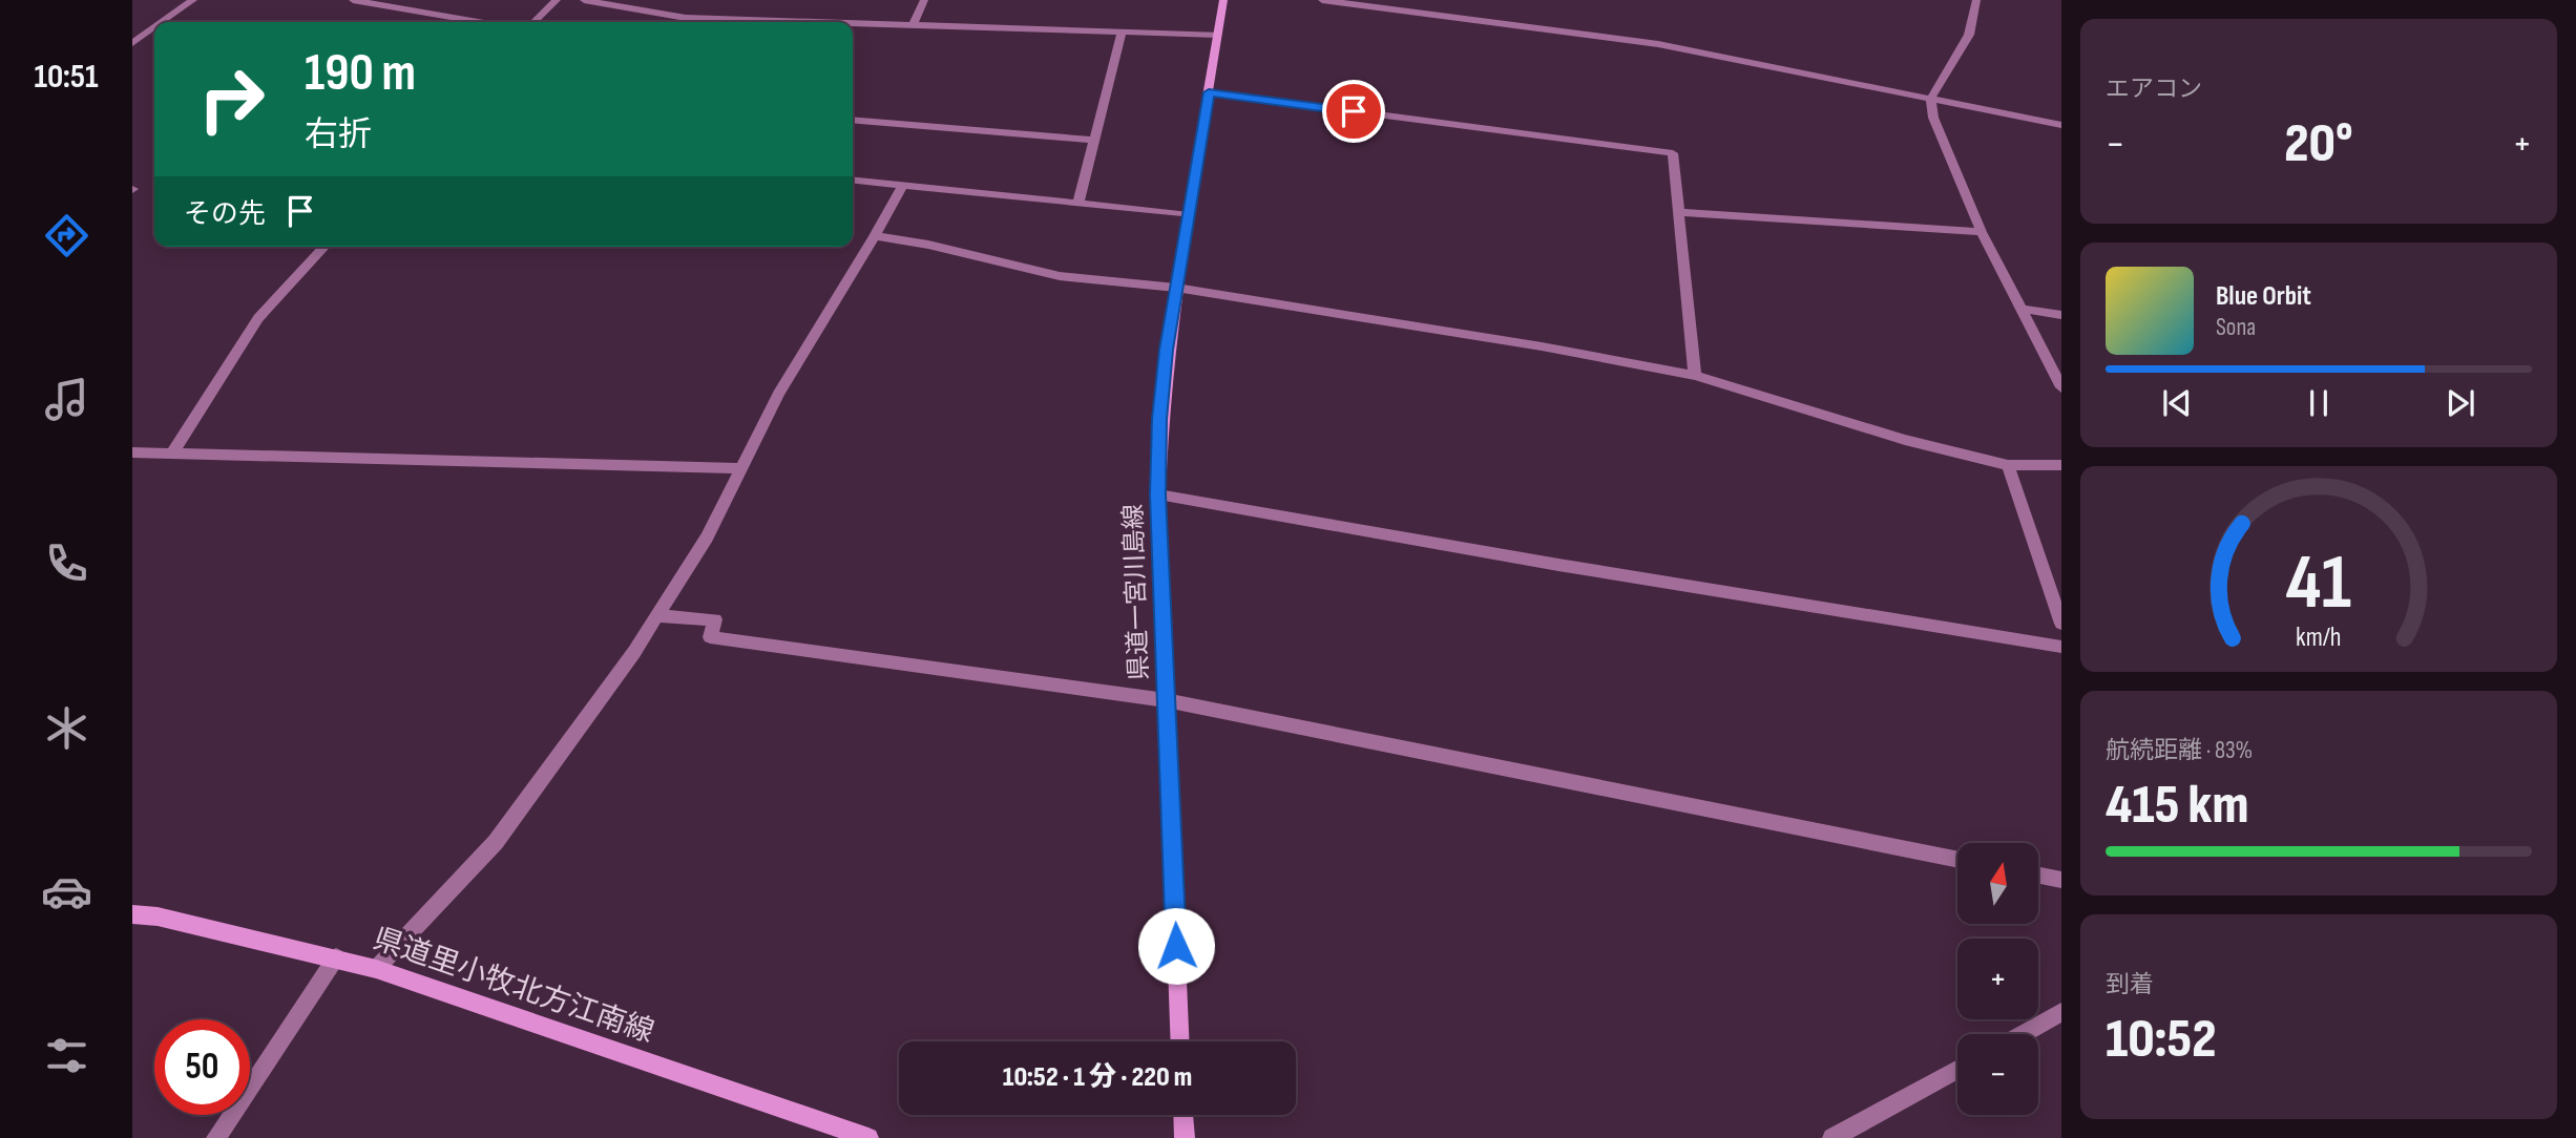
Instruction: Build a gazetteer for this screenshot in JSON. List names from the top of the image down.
{
  "streets": {
    "main road": ["県道一宮川島線", "県道里小牧北方江南線"]
  },
  "north": "top",
  "page": {
    "tabs": "10:51",
    "tile": [
      "エアコン",
      ["航続距離 · 83%", "415 km"],
      ["到着", "10:52"]
    ],
    "turn": ["190 m", "右折"],
    "heat": ["−", "20°", "+"],
    "then": "その先",
    "song": ["Blue Orbit", "Sona"],
    "map_buttons": ["+", "−"],
    "limit": "50",
    "trip": "10:52 · 1 分 · 220 m",
    "gauge": ["41", "km/h"]
  }
}
